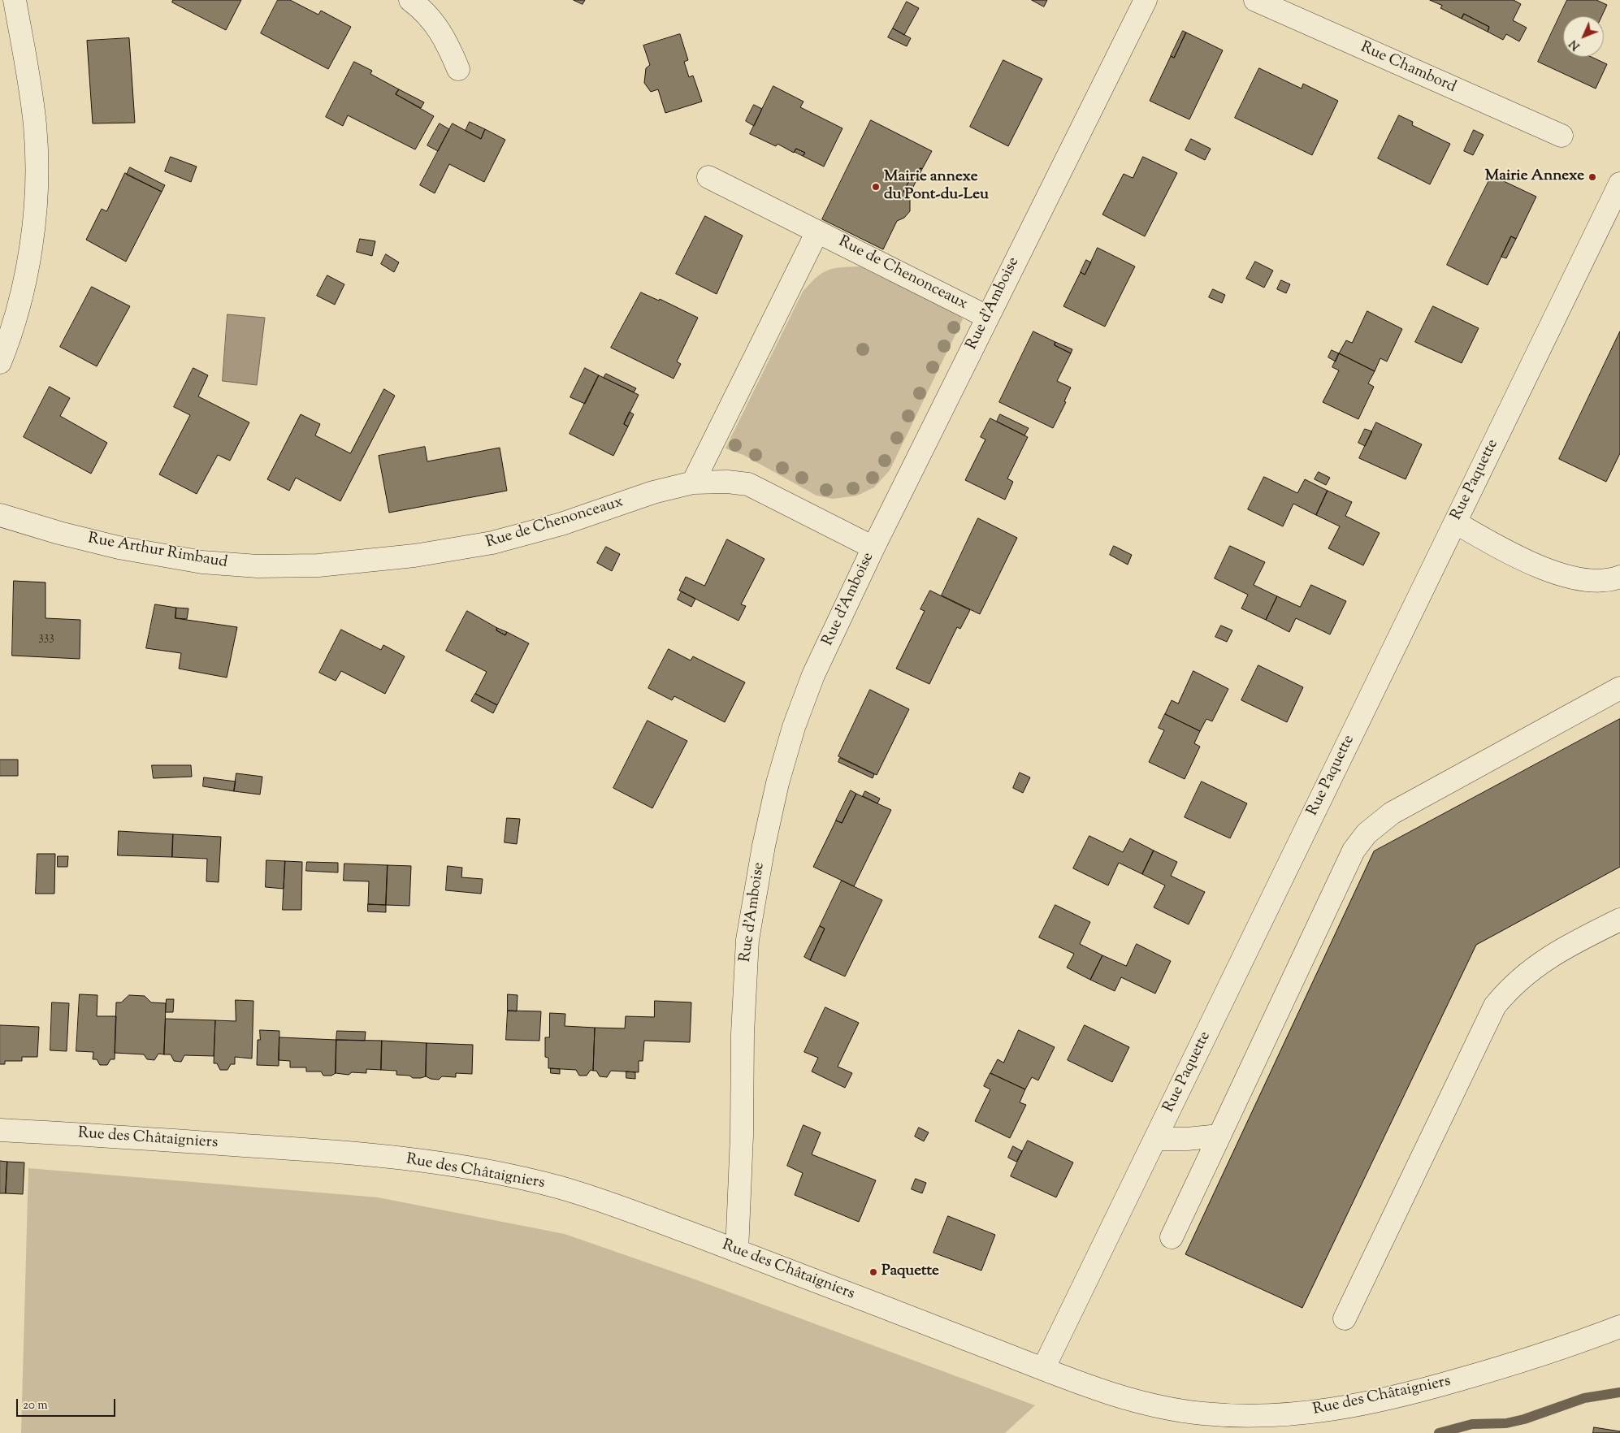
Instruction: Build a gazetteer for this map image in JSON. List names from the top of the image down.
{
  "streets": {
    "street": [
      "Rue Chambord",
      "Rue de Chenonceaux",
      "Rue d'Amboise",
      "Rue Paquette",
      "Rue Arthur Rimbaud",
      "Rue des Châtaigniers"
    ]
  },
  "crossings": [
    ["Rue de Chenonceaux", "Rue d'Amboise"],
    ["Rue de Chenonceaux", "Rue Arthur Rimbaud"],
    ["Rue d'Amboise", "Rue des Châtaigniers"],
    ["Rue Paquette", "Rue des Châtaigniers"]
  ],
  "places": ["Mairie Annexe", "Mairie annexe du Pont-du-Leu", "Paquette"],
  "house_numbers": ["333"],
  "scale_bar": "20 m",
  "north": "bottom left"
}
